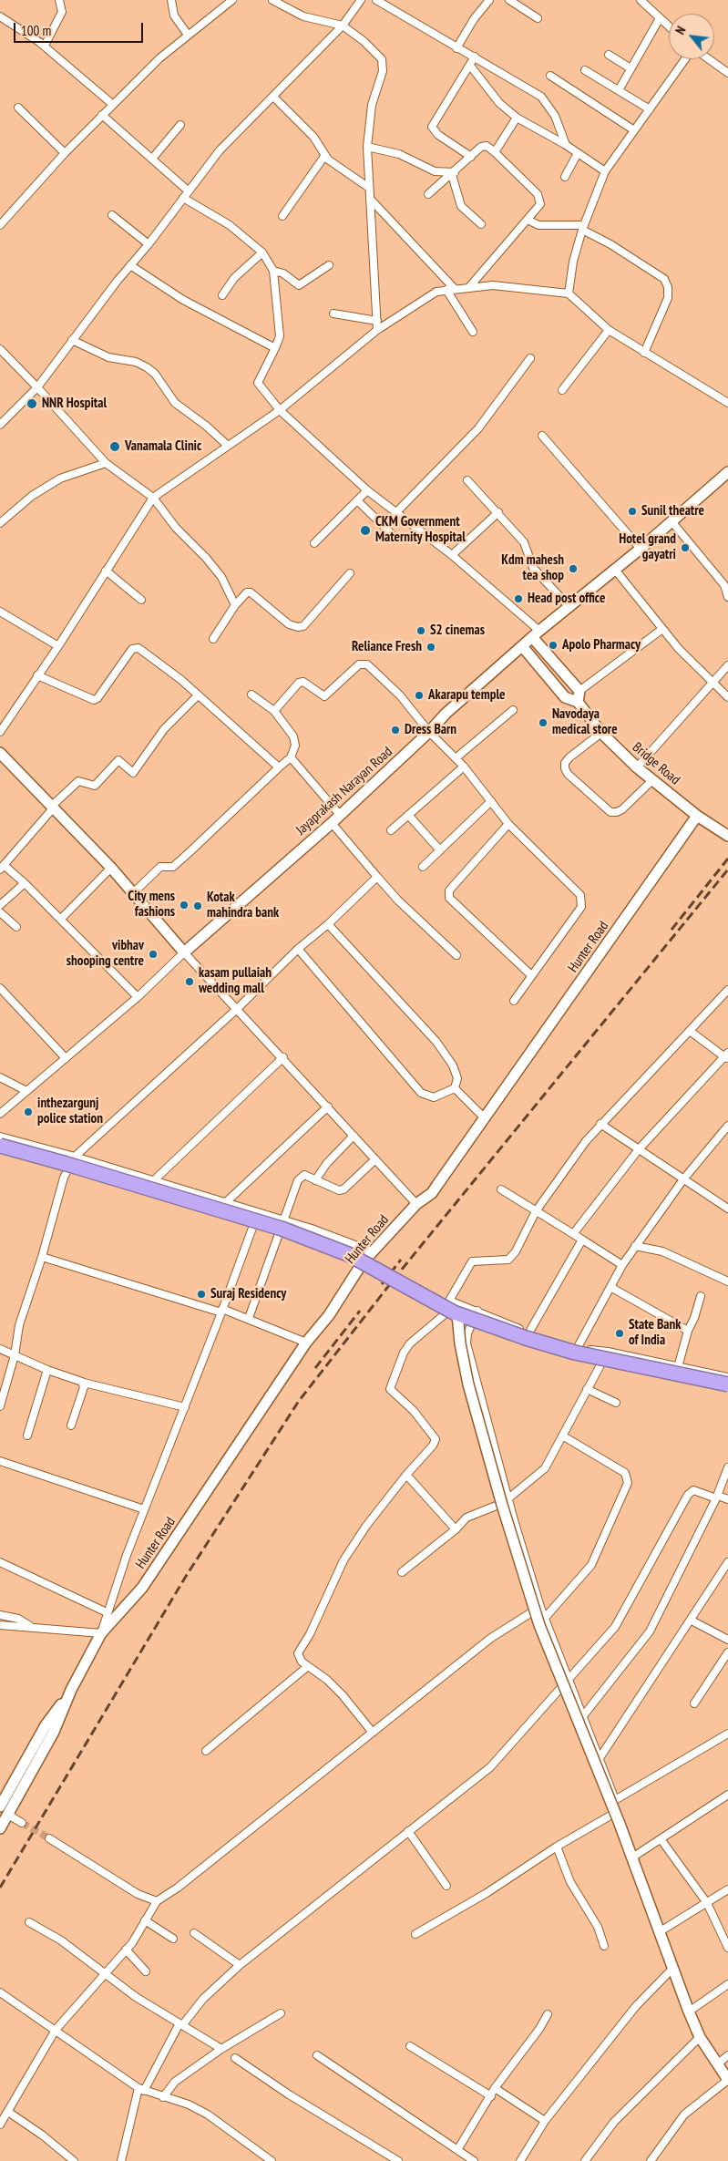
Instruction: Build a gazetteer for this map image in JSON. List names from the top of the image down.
{
  "streets": {
    "street": ["Bridge Road", "Jayaprakash Narayan Road", "Hunter Road"]
  },
  "crossings": [
    ["Bridge Road", "Hunter Road"]
  ],
  "places": [
    "NNR Hospital",
    "Vanamala Clinic",
    "Sunil theatre",
    "CKM Government Maternity Hospital",
    "Hotel grand gayatri",
    "Kdm mahesh tea shop",
    "Head post office",
    "S2 cinemas",
    "Apolo Pharmacy",
    "Reliance Fresh",
    "Akarapu temple",
    "Navodaya medical store",
    "Dress Barn",
    "City mens fashions",
    "Kotak mahindra bank",
    "vibhav shooping centre",
    "kasam pullaiah wedding mall",
    "inthezargunj police station",
    "Suraj Residency",
    "State Bank of India"
  ],
  "scale_bar": "100 m",
  "north": "top left"
}
